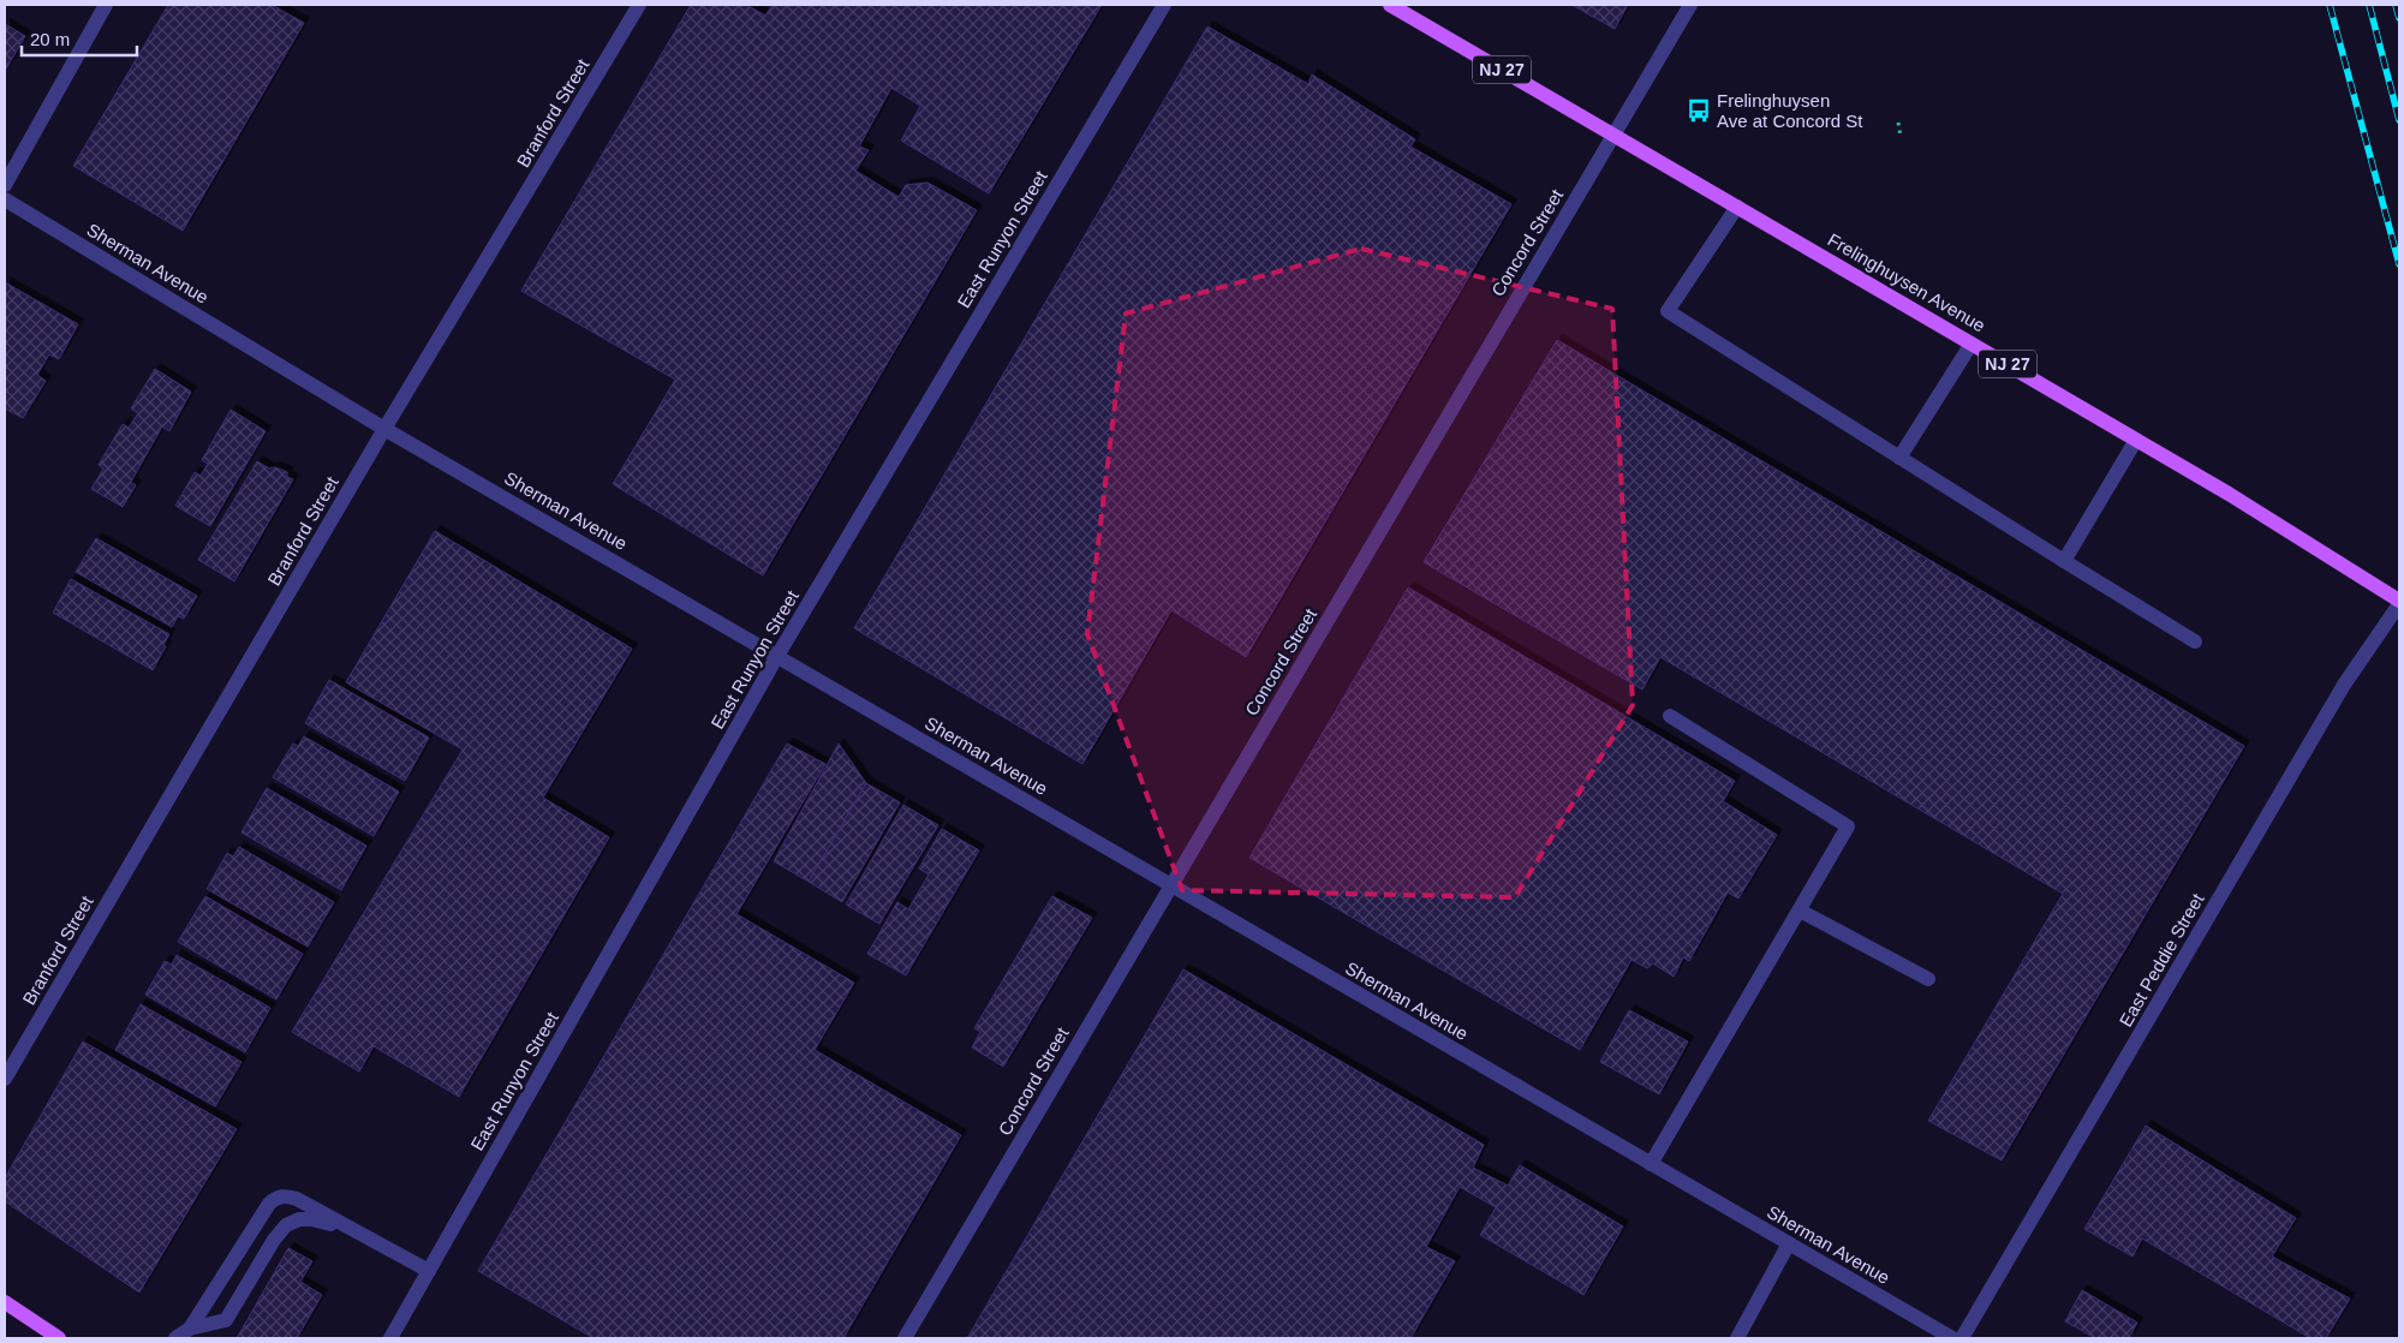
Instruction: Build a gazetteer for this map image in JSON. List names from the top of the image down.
{
  "streets": {
    "main road": ["NJ 27", "Frelinghuysen Avenue"],
    "street": [
      "Branford Street",
      "East Runyon Street",
      "Concord Street",
      "Sherman Avenue",
      "East Peddie Street"
    ]
  },
  "crossings": [
    ["Branford Street", "Sherman Avenue"],
    ["East Runyon Street", "Sherman Avenue"],
    ["Concord Street", "Sherman Avenue"],
    ["Concord Street", "Frelinghuysen Avenue"],
    ["Frelinghuysen Avenue", "East Peddie Street"]
  ],
  "places": {
    "bus stop": ["Frelinghuysen Ave at Concord St"]
  },
  "scale_bar": "20 m"
}
